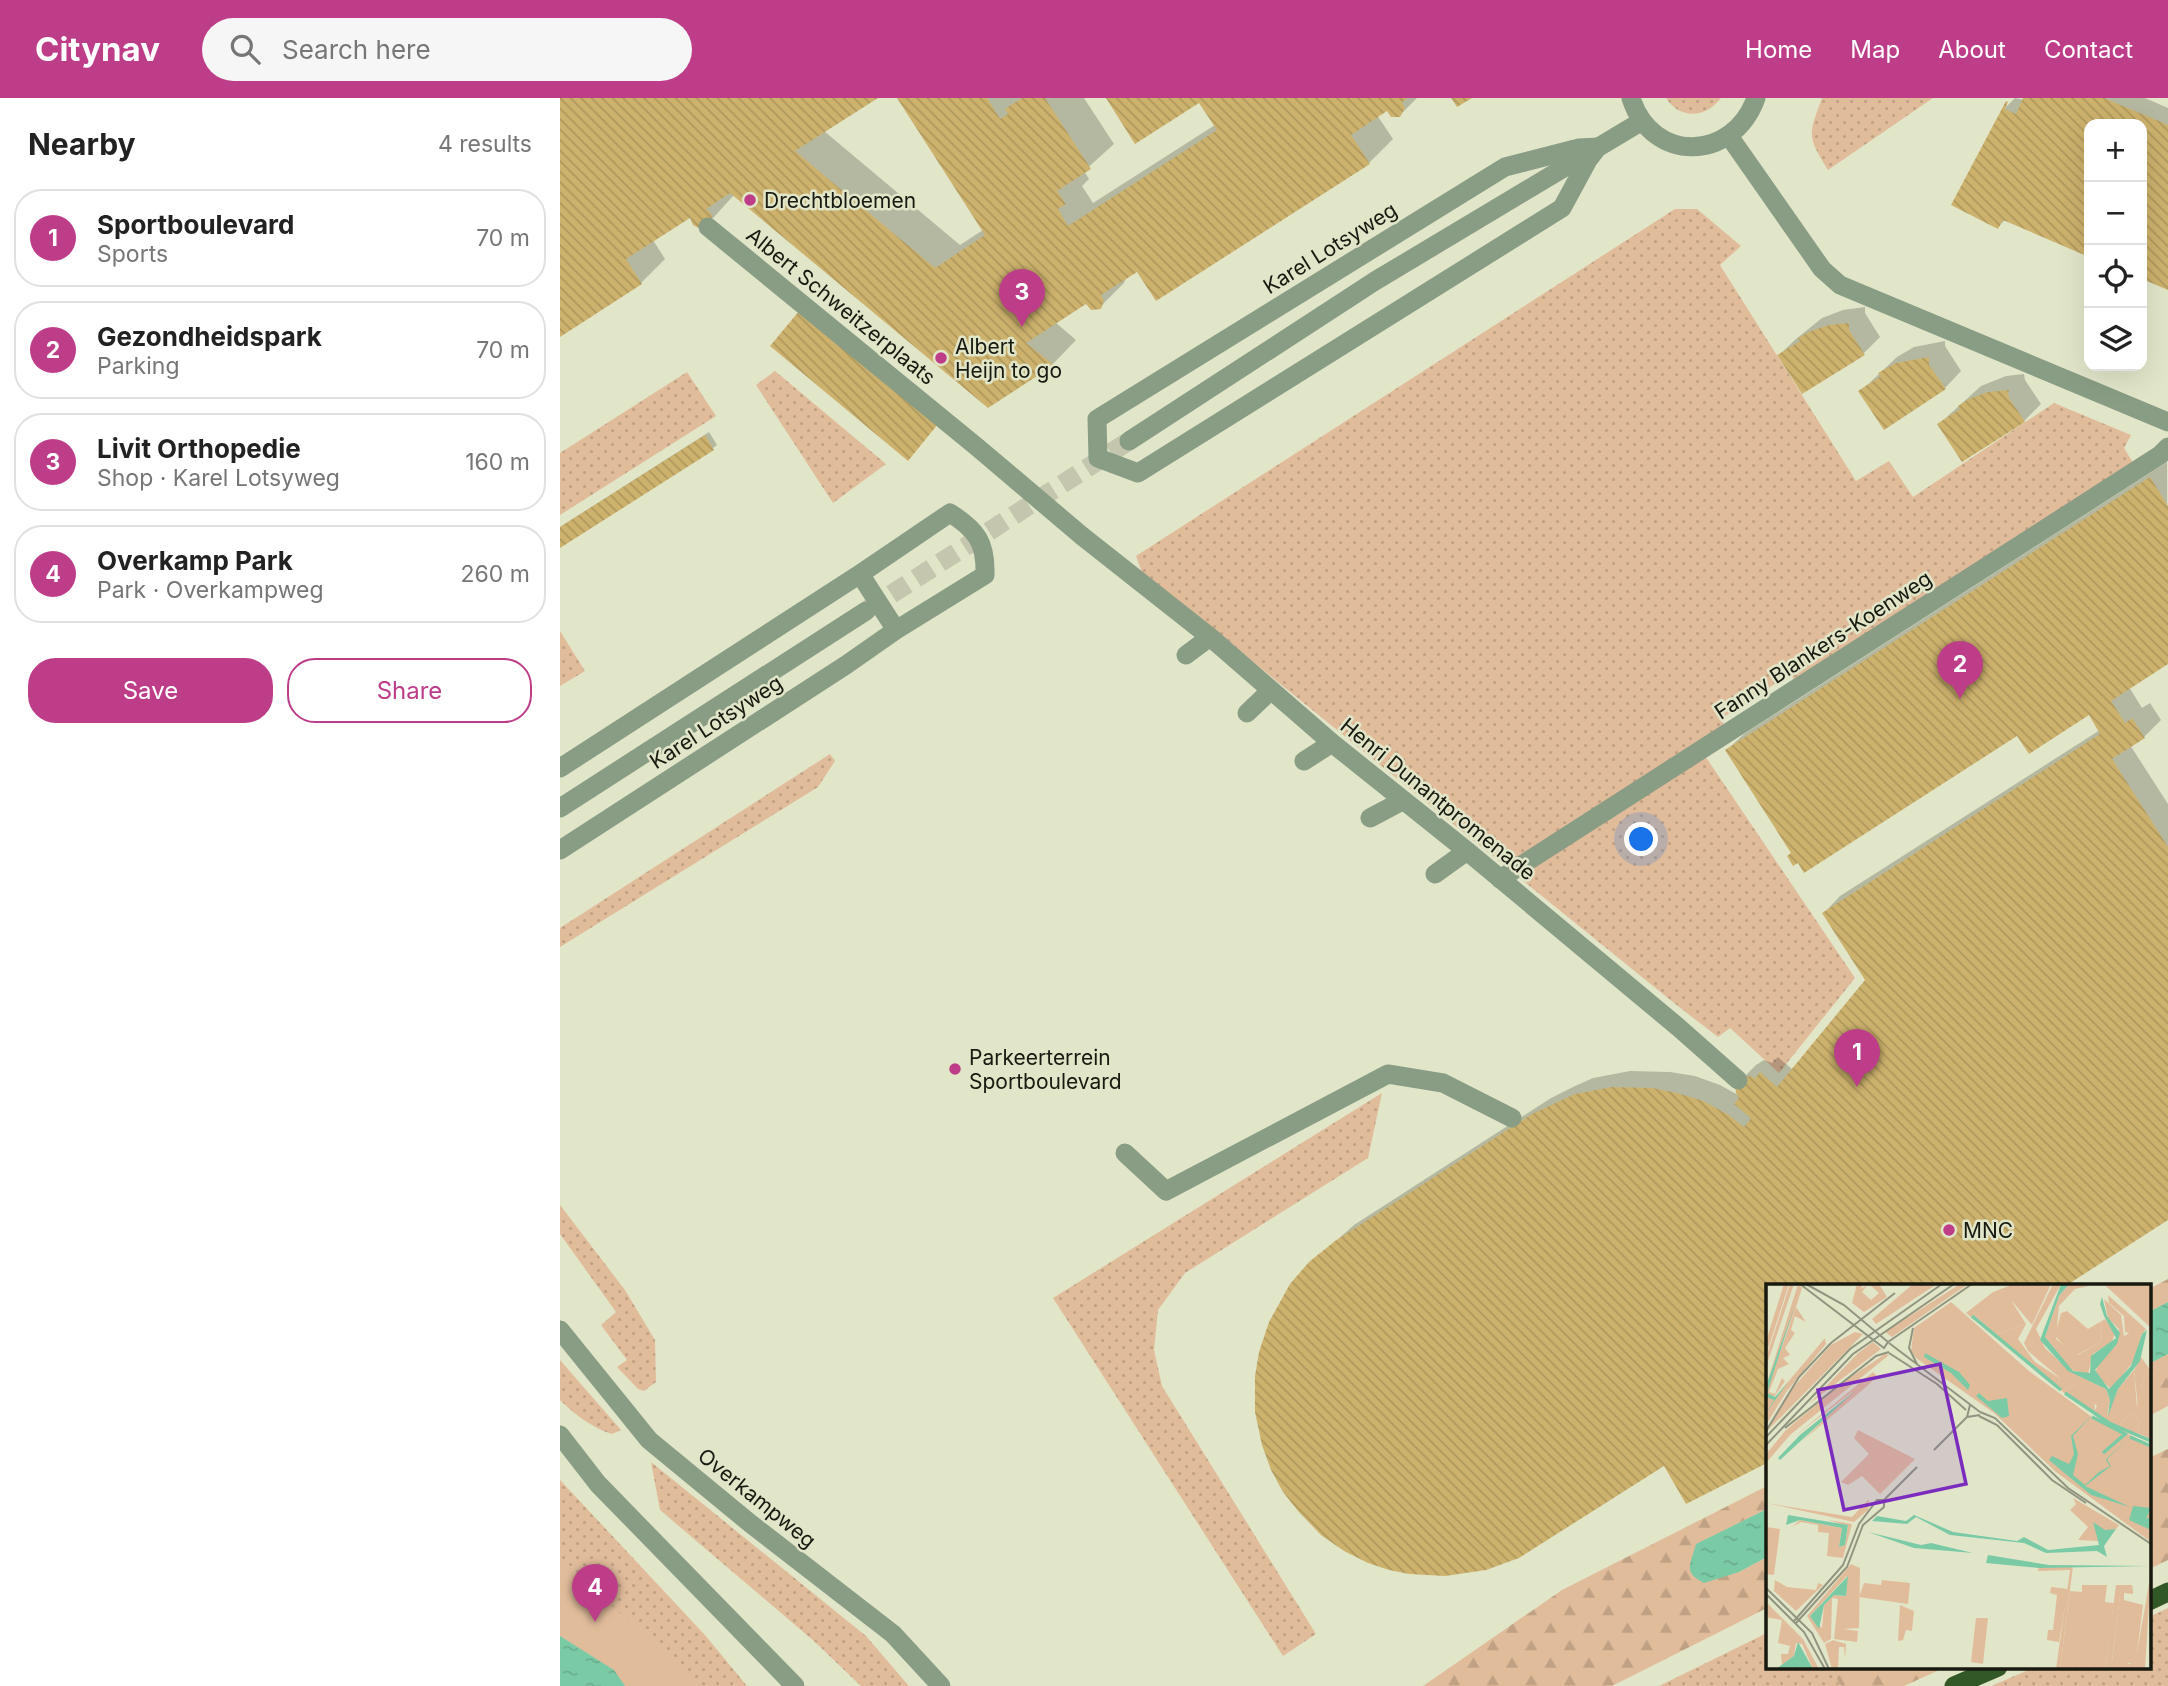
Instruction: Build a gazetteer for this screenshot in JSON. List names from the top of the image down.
{
  "streets": {
    "street": [
      "Karel Lotsyweg",
      "Albert Schweitzerplaats",
      "Fanny Blankers-Koenweg",
      "Henri Dunantpromenade",
      "Overkampweg"
    ]
  },
  "crossings": [
    ["Albert Schweitzerplaats", "Henri Dunantpromenade"],
    ["Fanny Blankers-Koenweg", "Henri Dunantpromenade"]
  ],
  "places": [
    "Drechtbloemen",
    "Albert Heijn to go",
    "Parkeerterrein Sportboulevard",
    "MNC"
  ],
  "page": {
    "header": "Citynav",
    "search": "Search here",
    "nav": [
      "Home",
      "Map",
      "About",
      "Contact"
    ],
    "heading": ["Nearby", "4 results"],
    "map_buttons": ["+", "−"],
    "list": [
      {
        "mark": "1",
        "name": "Sportboulevard",
        "note": "Sports",
        "value": "70 m"
      },
      {
        "mark": "2",
        "name": "Gezondheidspark",
        "note": "Parking",
        "value": "70 m"
      },
      {
        "mark": "3",
        "name": "Livit Orthopedie",
        "note": "Shop · Karel Lotsyweg",
        "value": "160 m"
      },
      {
        "mark": "4",
        "name": "Overkamp Park",
        "note": "Park · Overkampweg",
        "value": "260 m"
      }
    ],
    "pins": [
      "3",
      "2",
      "1",
      "4"
    ],
    "buttons": ["Save", "Share"]
  }
}
